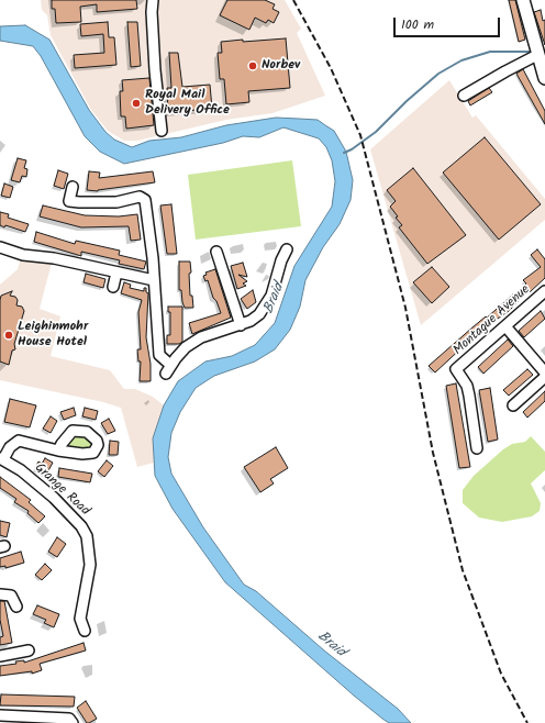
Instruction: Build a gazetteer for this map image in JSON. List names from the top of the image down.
{
  "streets": {
    "street": ["Montague Avenue", "Grange Road"]
  },
  "water": ["Braid"],
  "places": ["Norbev", "Royal Mail Delivery Office", "Leighinmohr House Hotel"],
  "scale_bar": "100 m"
}
